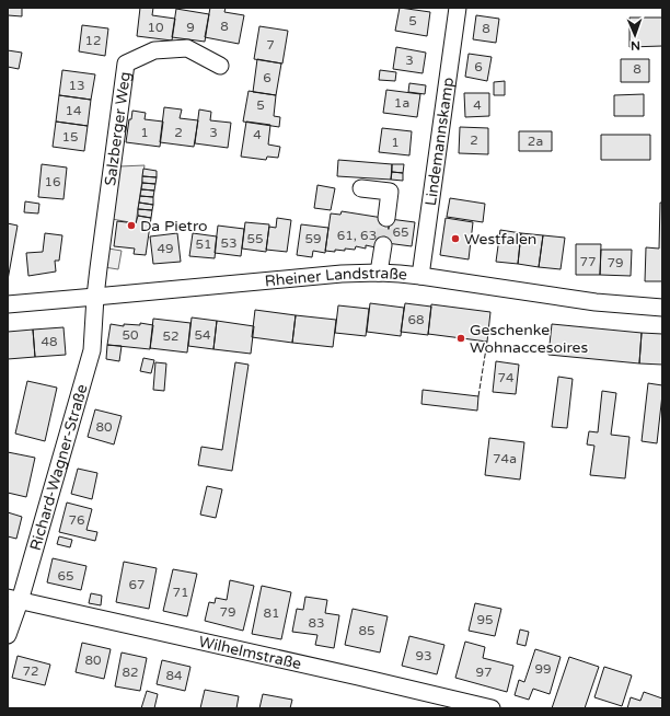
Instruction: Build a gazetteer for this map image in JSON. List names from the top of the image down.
{
  "streets": {
    "street": [
      "Salzberger Weg",
      "Lindemannskamp",
      "Rheiner Landstraße",
      "Richard-Wagner-Straße",
      "Wilhelmstraße"
    ]
  },
  "crossings": [
    ["Salzberger Weg", "Rheiner Landstraße"],
    ["Salzberger Weg", "Richard-Wagner-Straße"],
    ["Lindemannskamp", "Rheiner Landstraße"],
    ["Rheiner Landstraße", "Richard-Wagner-Straße"],
    ["Richard-Wagner-Straße", "Wilhelmstraße"]
  ],
  "places": ["Da Pietro", "Westfalen", "Geschenke Wohnaccesoires"],
  "house_numbers": [
    "5",
    "8",
    "10",
    "9",
    "8",
    "12",
    "7",
    "3",
    "6",
    "8",
    "6",
    "13",
    "1a",
    "5",
    "4",
    "14",
    "1",
    "2",
    "3",
    "4",
    "15",
    "2",
    "2a",
    "1",
    "16",
    "65",
    "61, 63",
    "55",
    "59",
    "53",
    "51",
    "49",
    "77",
    "79",
    "68",
    "50",
    "54",
    "52",
    "48",
    "74",
    "80",
    "74a",
    "76",
    "65",
    "67",
    "71",
    "79",
    "81",
    "95",
    "83",
    "85",
    "93",
    "80",
    "99",
    "72",
    "82",
    "97",
    "84"
  ],
  "north": "bottom"
}
